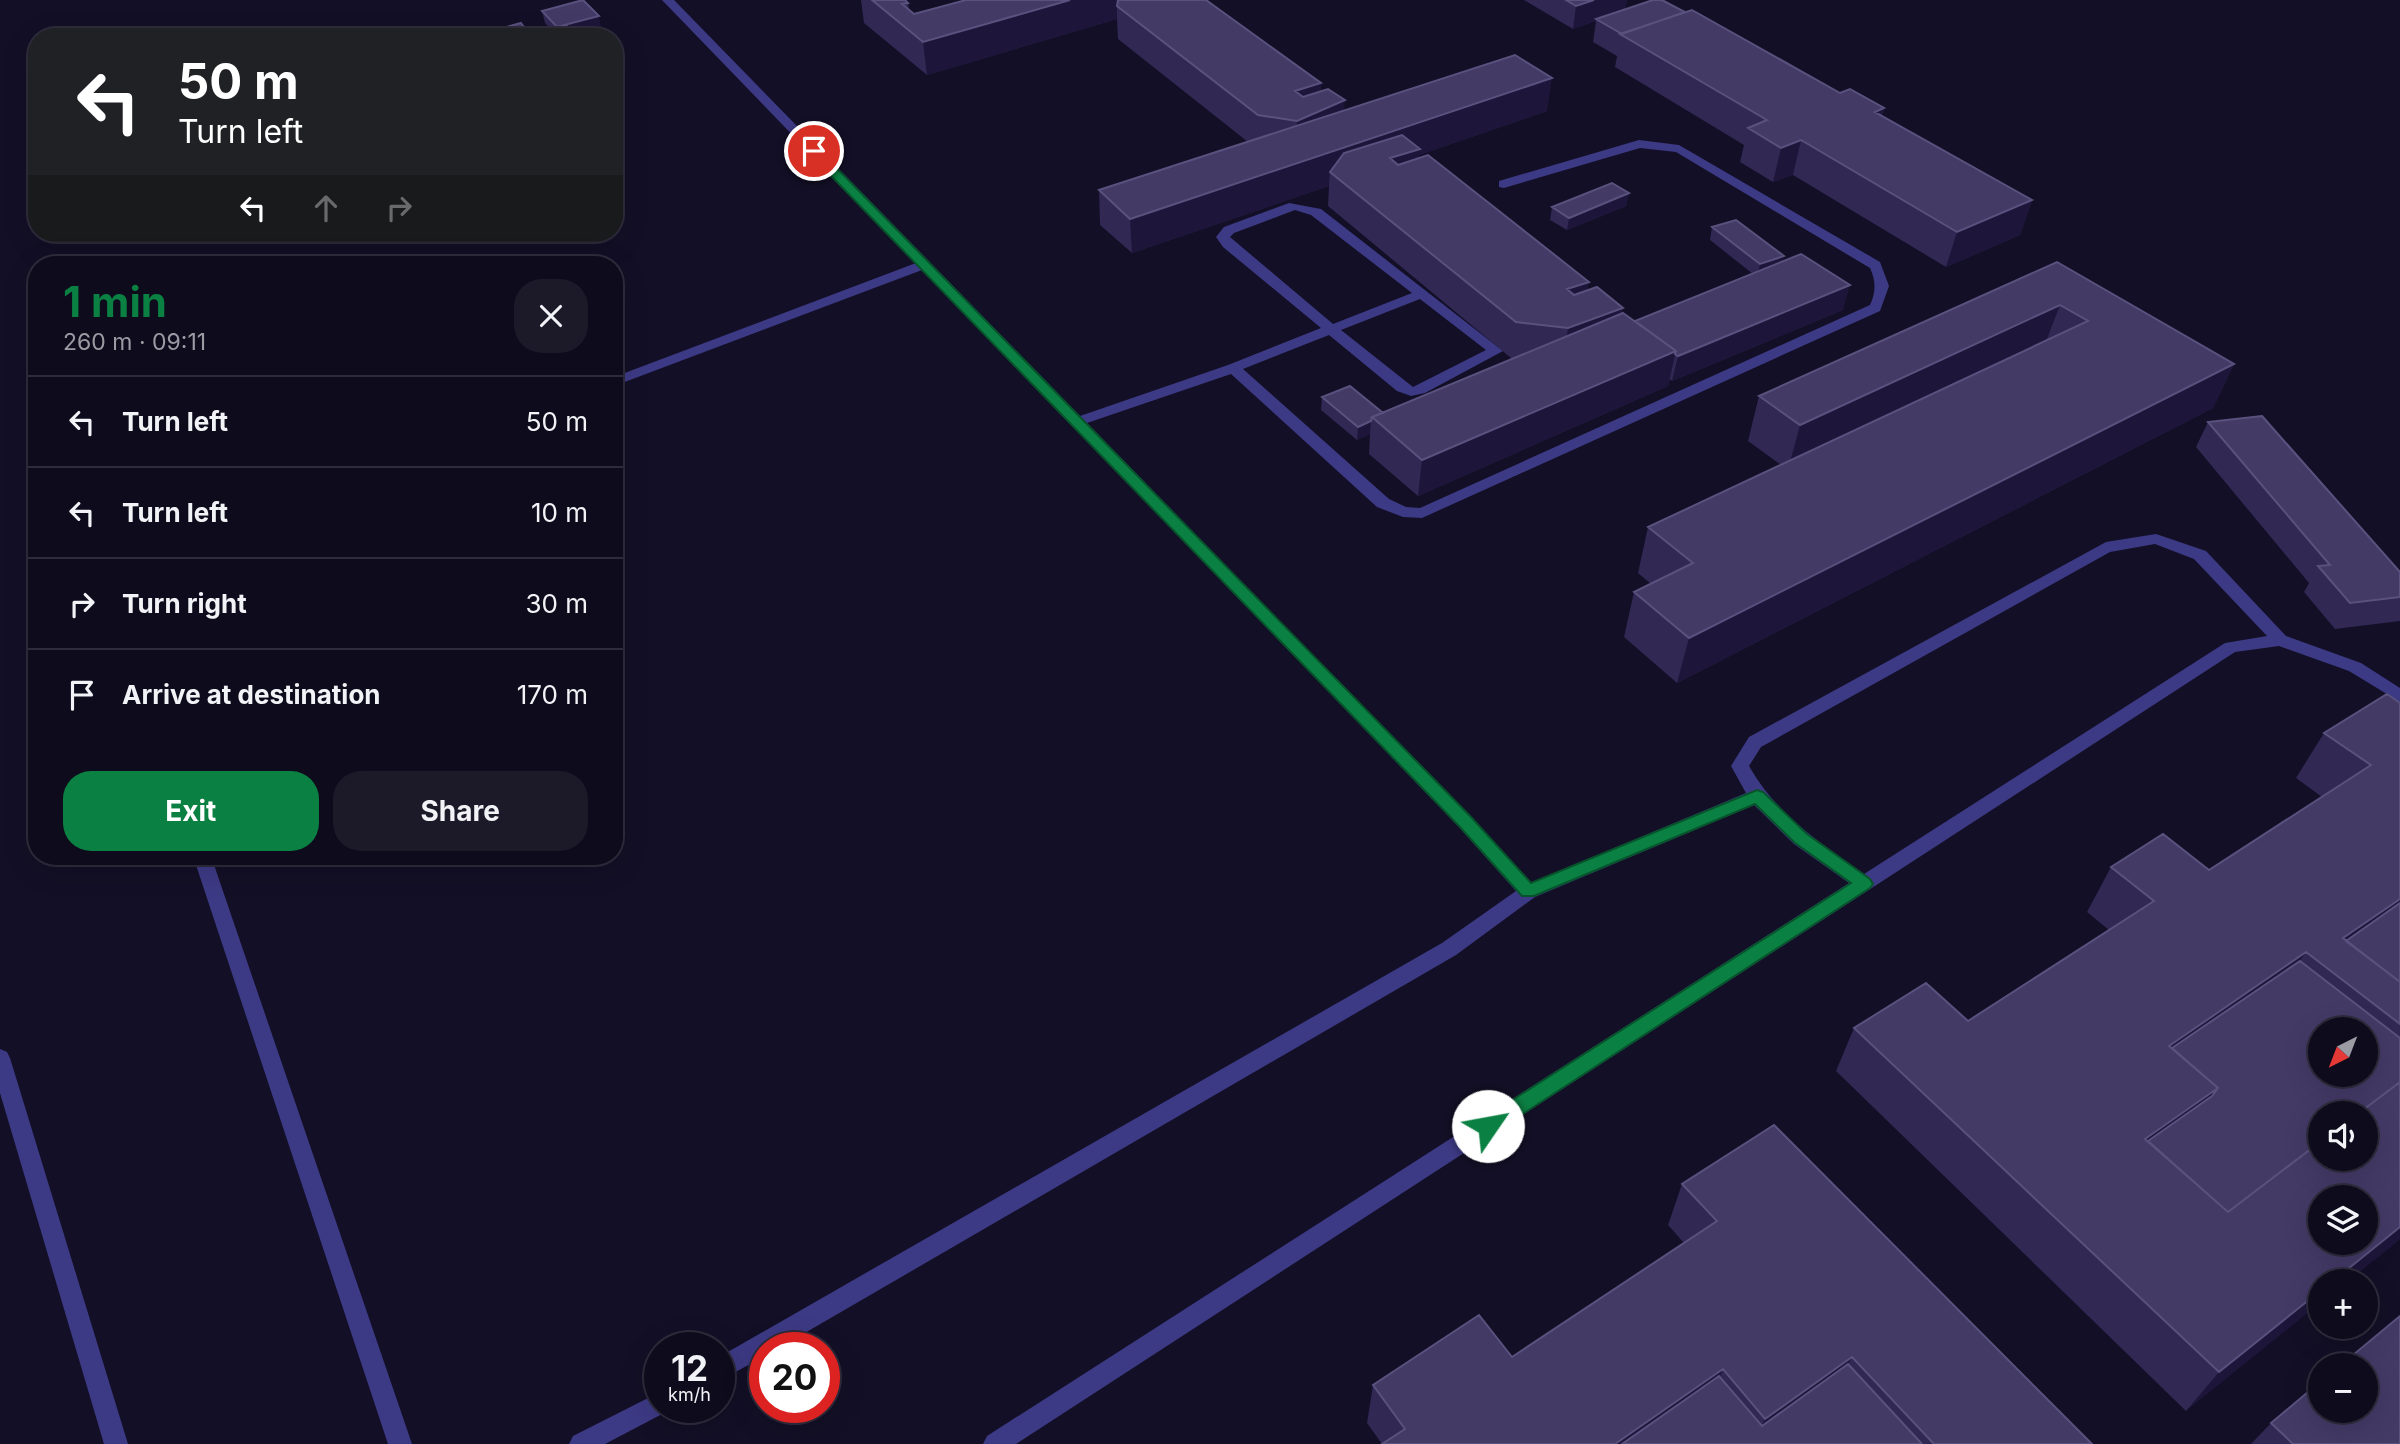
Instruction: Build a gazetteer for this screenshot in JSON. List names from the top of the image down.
{
  "north": "bottom left",
  "page": {
    "turn": ["50 m", "Turn left"],
    "heading": ["1 min", "260 m · 09:11"],
    "list": [
      {
        "name": "Turn left",
        "value": "50 m"
      },
      {
        "name": "Turn left",
        "value": "10 m"
      },
      {
        "name": "Turn right",
        "value": "30 m"
      },
      {
        "name": "Arrive at destination",
        "value": "170 m"
      }
    ],
    "buttons": ["Exit", "Share"],
    "map_buttons": ["+", "−"],
    "speed": "12 km/h",
    "limit": "20"
  }
}
